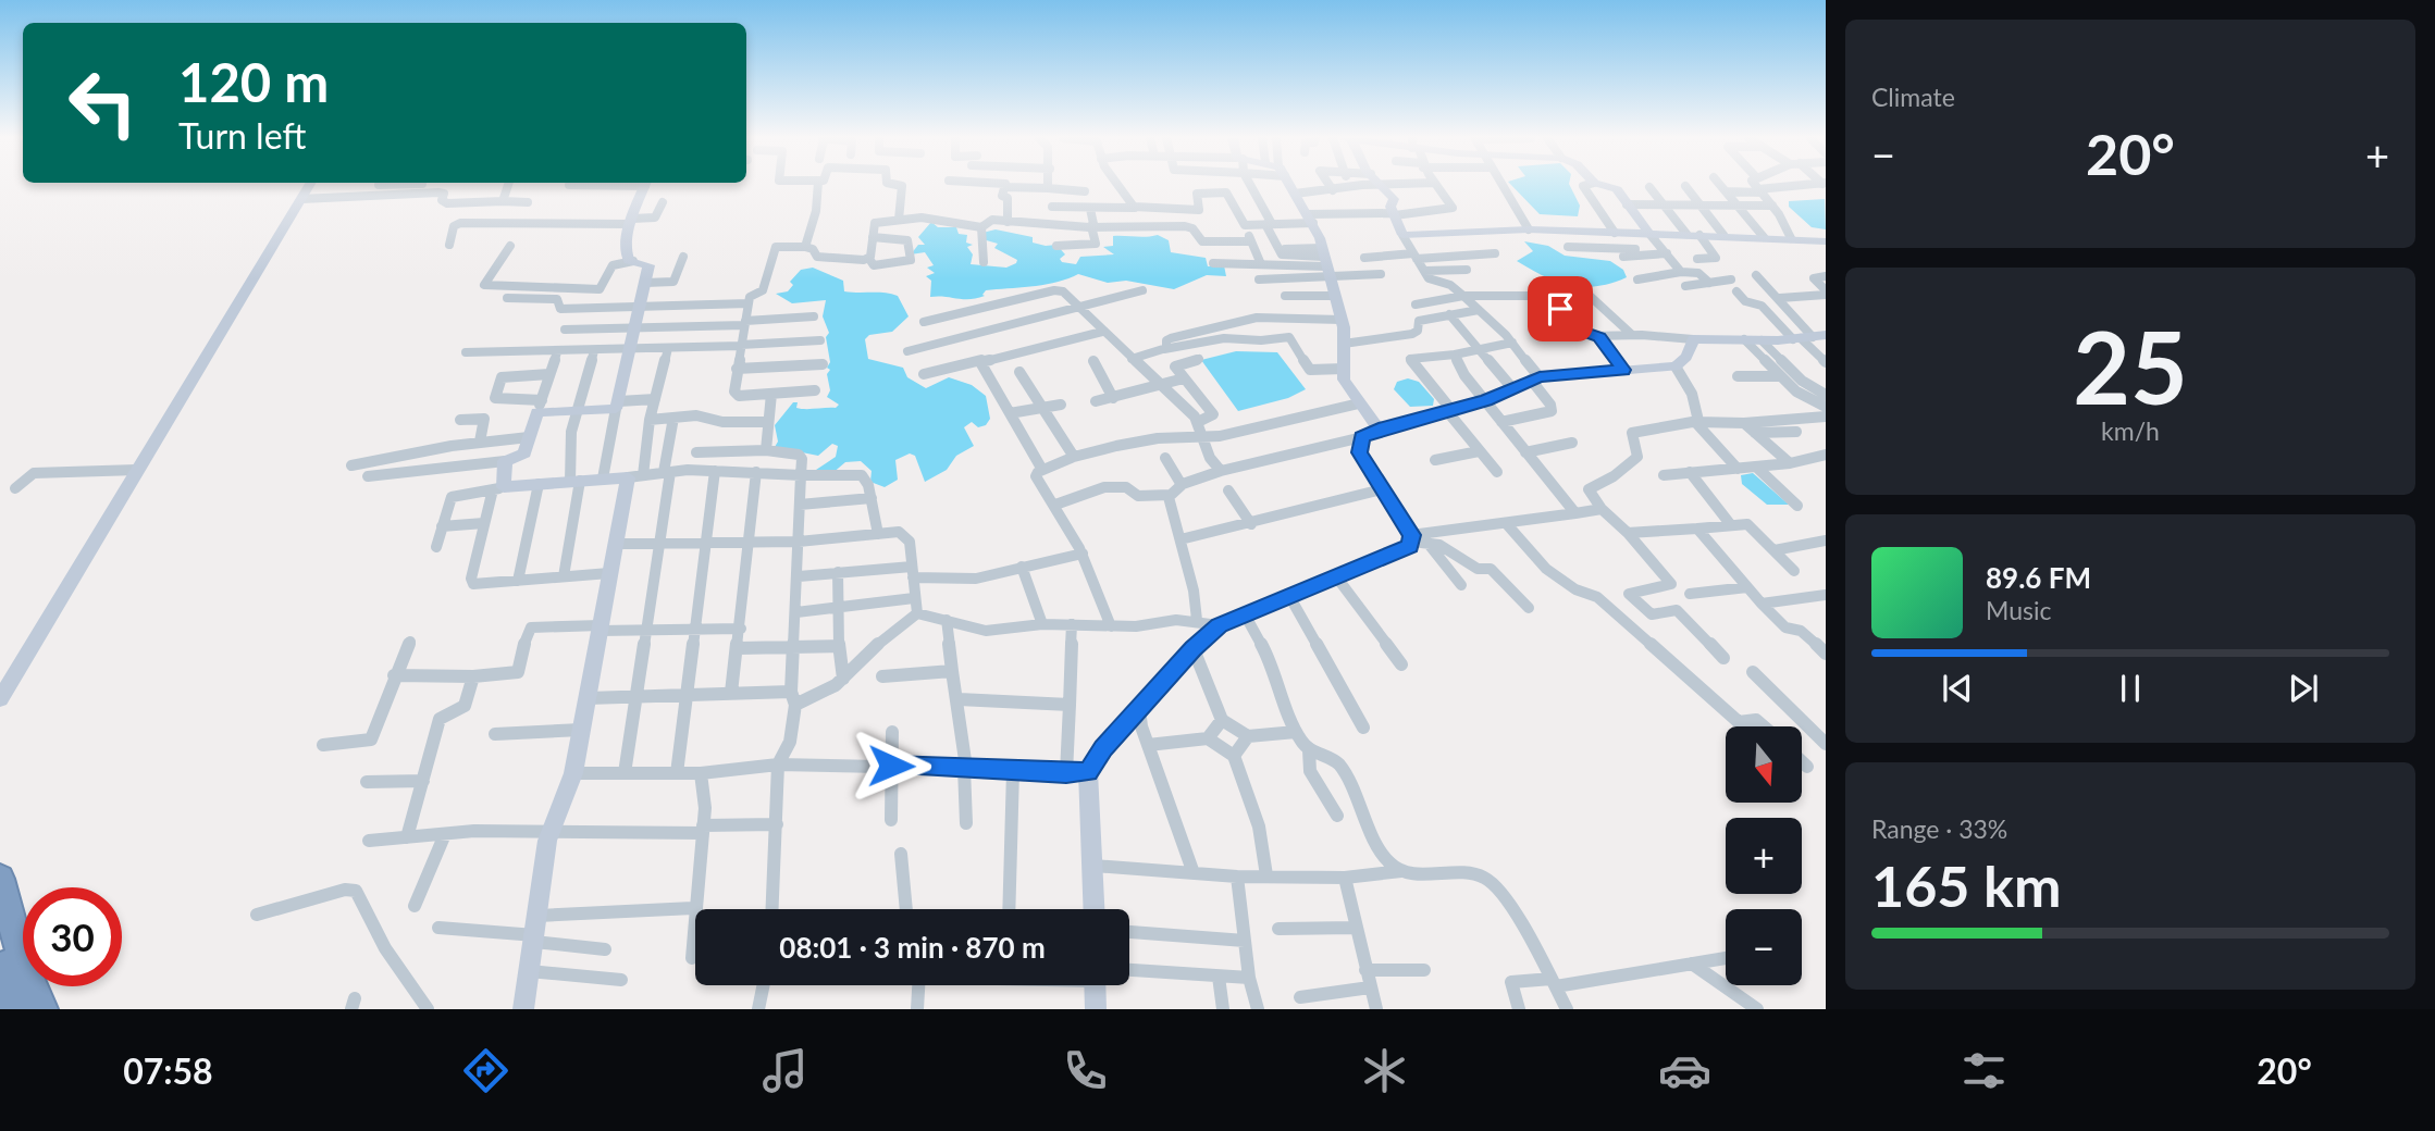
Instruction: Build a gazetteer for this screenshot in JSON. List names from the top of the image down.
{
  "north": "bottom",
  "page": {
    "tile": [
      "Climate",
      ["25", "km/h"],
      ["Range · 33%", "165 km"]
    ],
    "turn": ["120 m", "Turn left"],
    "heat": ["−", "20°", "+"],
    "song": ["89.6 FM", "Music"],
    "map_buttons": ["+", "−"],
    "limit": "30",
    "trip": "08:01 · 3 min · 870 m",
    "tabs": ["07:58", "20°"]
  }
}
